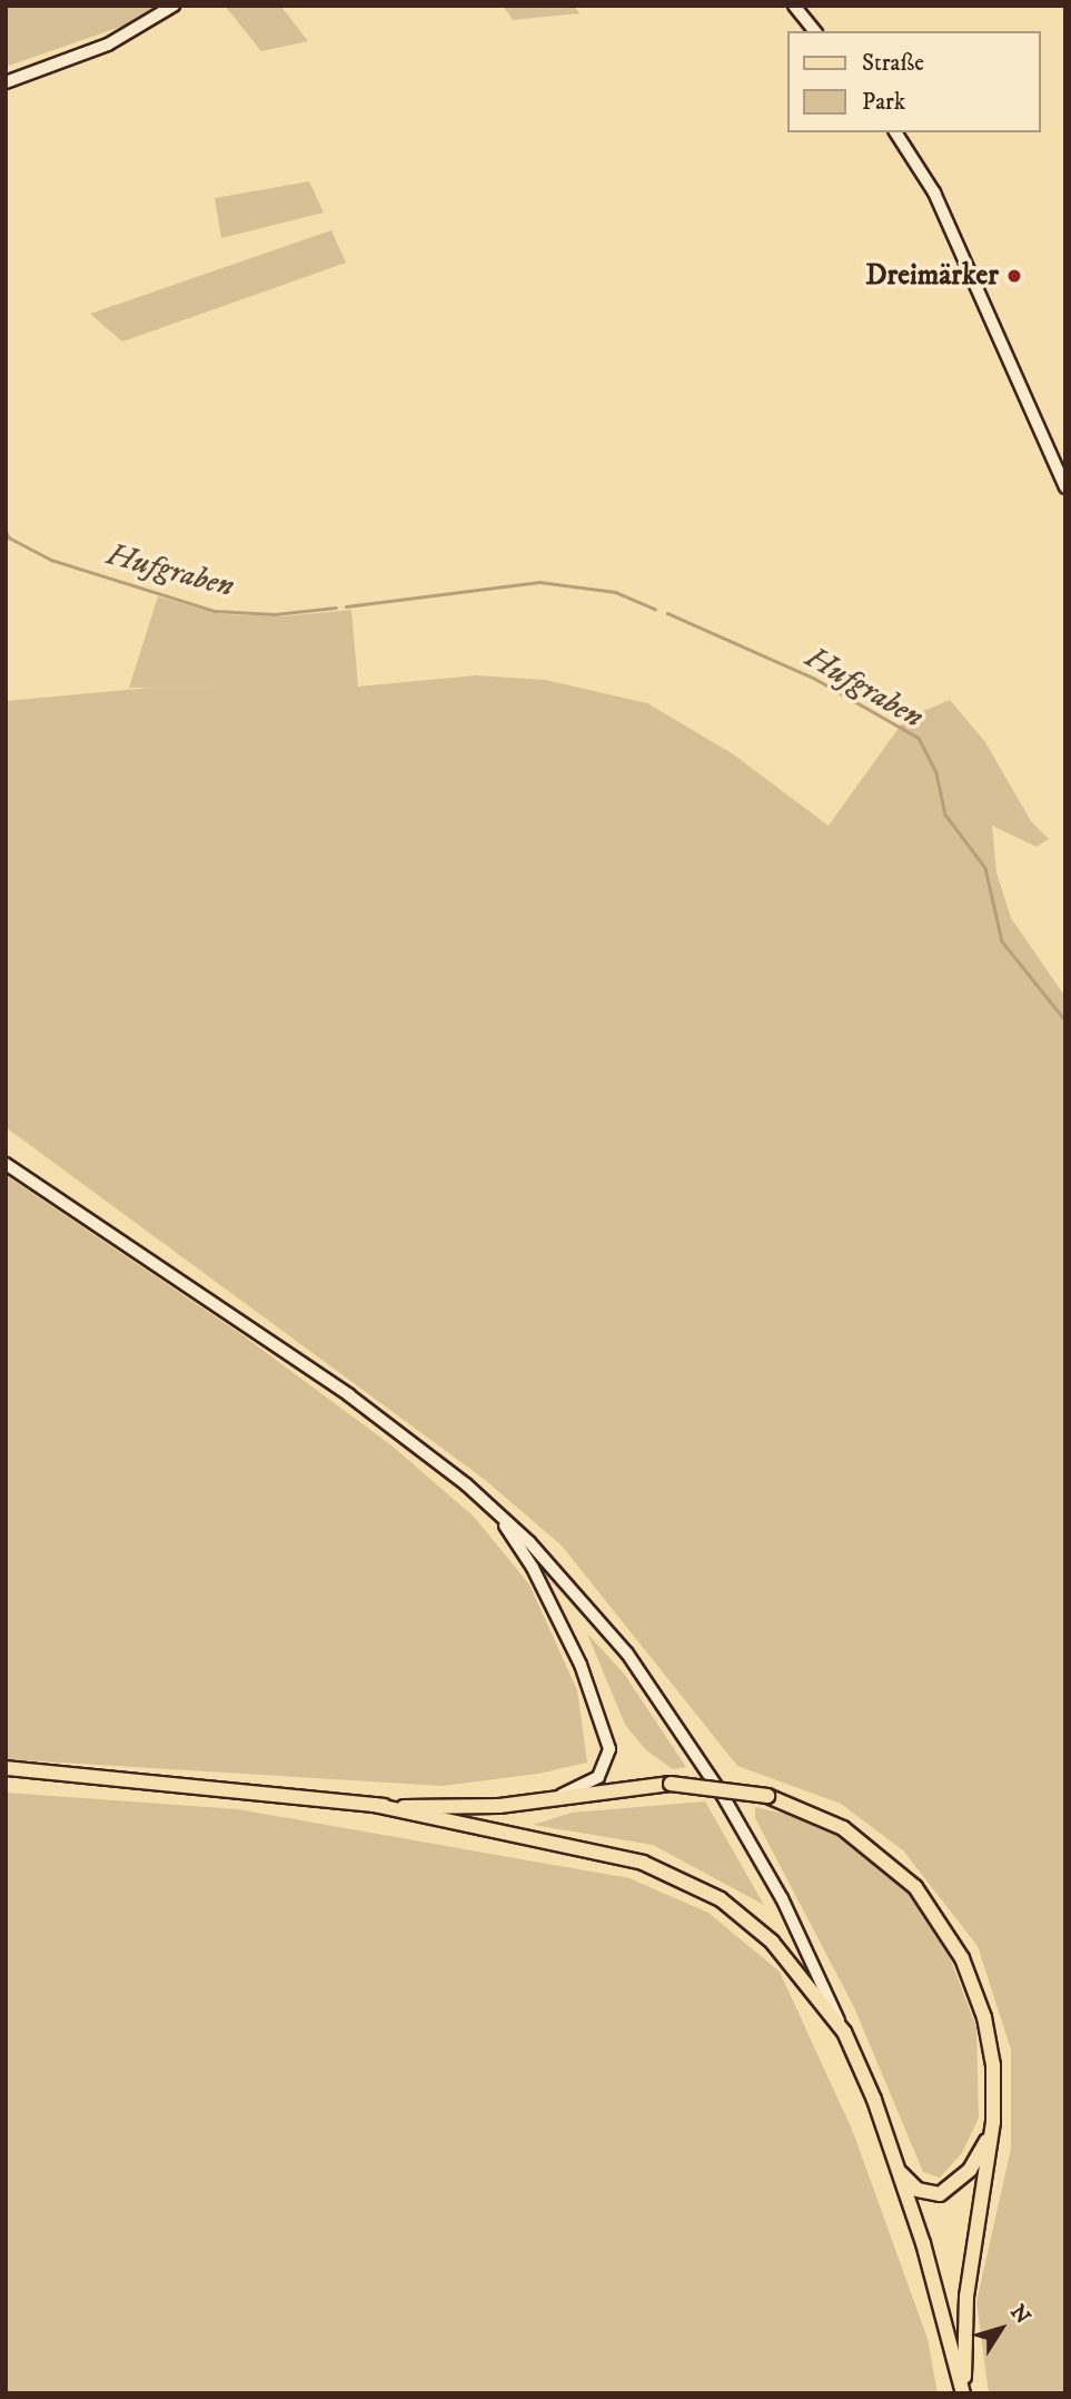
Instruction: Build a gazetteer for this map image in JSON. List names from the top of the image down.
{
  "water": ["Hufgraben"],
  "places": ["Dreimärker"],
  "legend": ["Straße", "Park"],
  "north": "top right"
}
